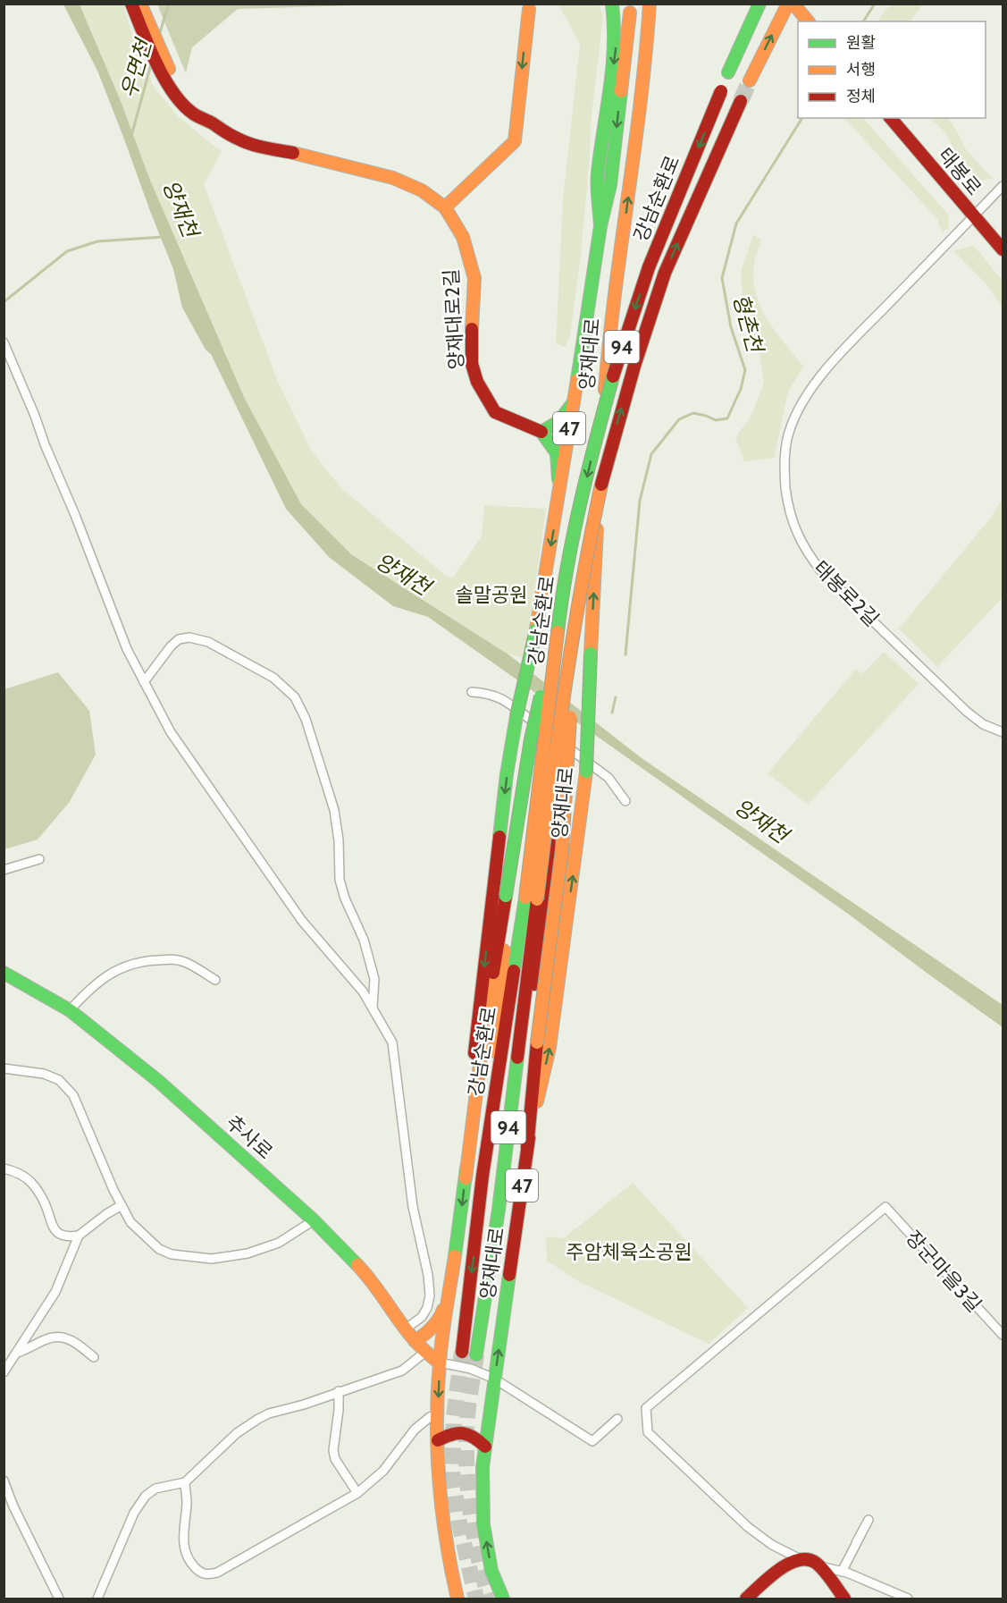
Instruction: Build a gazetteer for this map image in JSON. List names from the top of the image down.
{
  "streets": {
    "main road": [
      "태봉로",
      "강남순환로",
      "양재대로2길",
      "94",
      "양재대로",
      "47",
      "추사로"
    ],
    "street": ["태봉로2길", "장군마을3길"]
  },
  "crossings": [
    ["태봉로", "태봉로2길"],
    ["강남순환로", "양재대로"],
    ["양재대로", "추사로"]
  ],
  "water": ["우면천", "양재천", "형촌천"],
  "parks": ["솔말공원", "주암체육소공원"],
  "legend": ["원활", "서행", "정체"]
}
